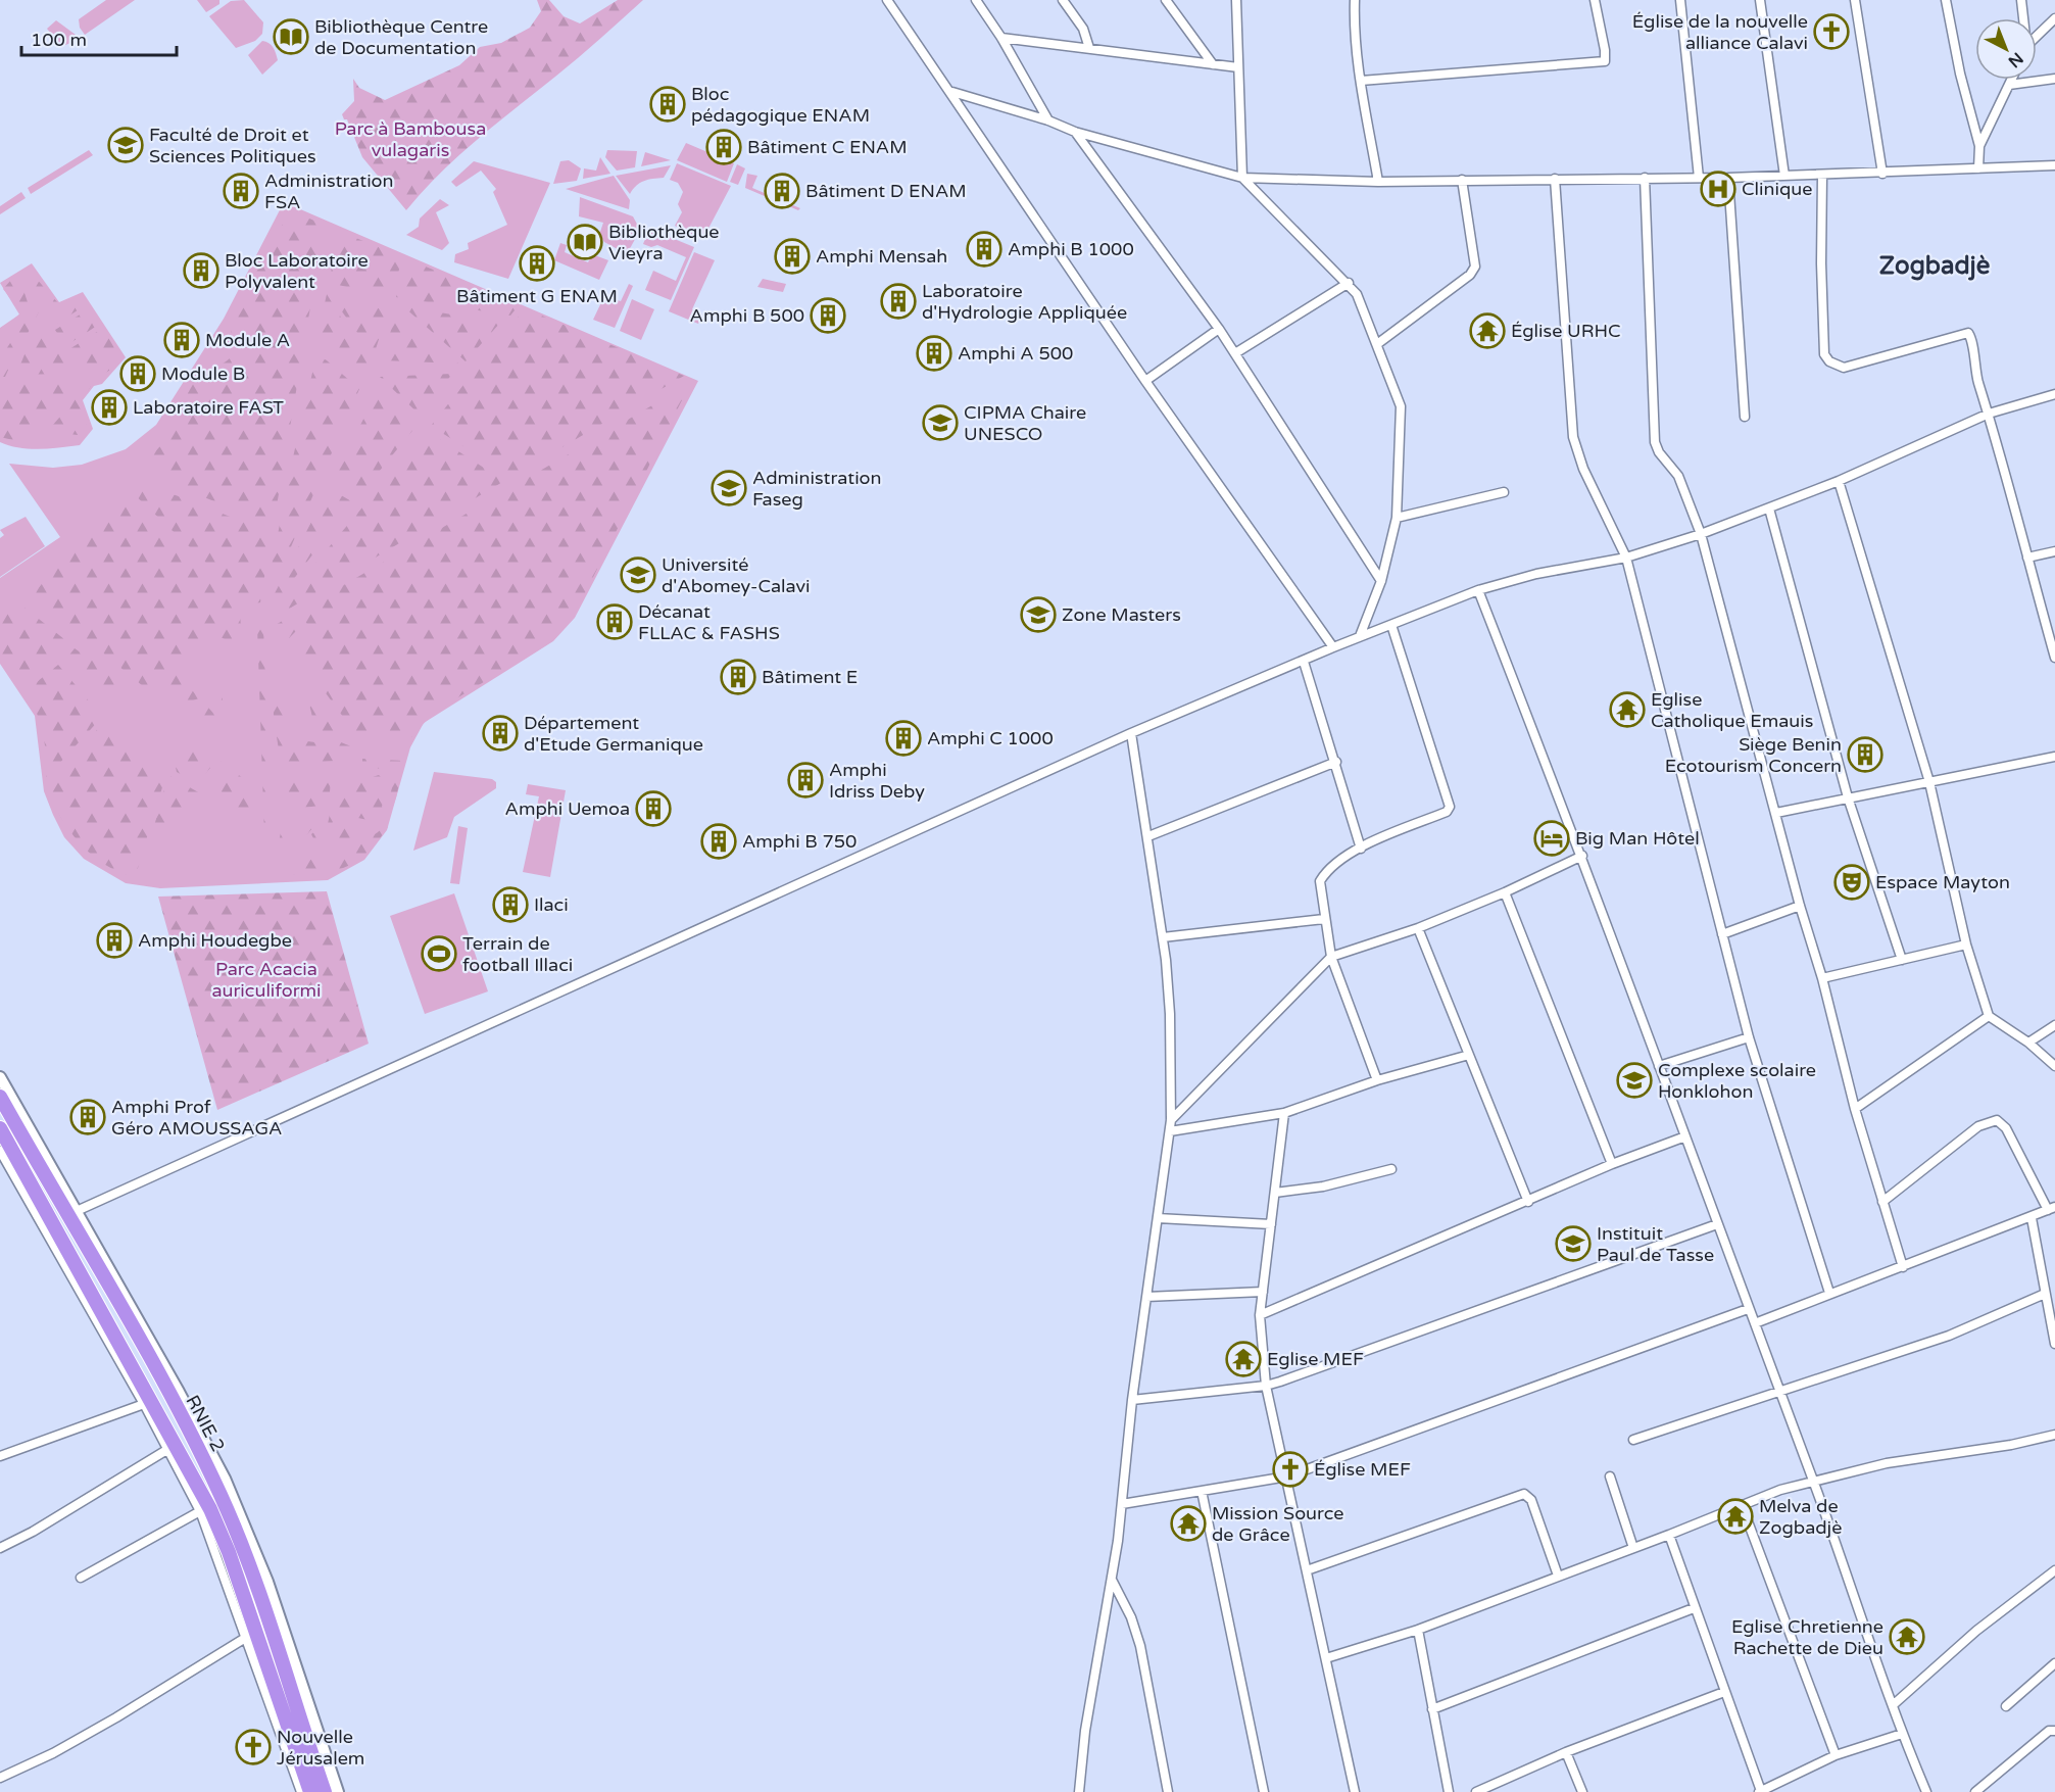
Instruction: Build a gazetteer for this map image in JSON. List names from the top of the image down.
{
  "streets": {
    "highway": ["RNIE 2"]
  },
  "districts": ["Zogbadjè"],
  "parks": ["Parc à Bambousa vulagaris", "Parc Acacia auriculiformi"],
  "places": {
    "church": ["Église de la nouvelle alliance Calavi", "Église MEF", "Nouvelle Jérusalem"],
    "library": ["Bibliothèque Centre de Documentation", "Bibliothèque Vieyra"],
    "building": [
      "Bloc pédagogique ENAM",
      "Bâtiment C ENAM",
      "Administration FSA",
      "Bâtiment D ENAM",
      "Amphi B 1000",
      "Amphi Mensah",
      "Bâtiment G ENAM",
      "Bloc Laboratoire Polyvalent",
      "Laboratoire d'Hydrologie Appliquée",
      "Amphi B 500",
      "Module A",
      "Amphi A 500",
      "Module B",
      "Laboratoire FAST",
      "Décanat FLLAC & FASHS",
      "Bâtiment E",
      "Département d'Etude Germanique",
      "Amphi C 1000",
      "Siège Benin Ecotourism Concern",
      "Amphi Idriss Deby",
      "Amphi Uemoa",
      "Amphi B 750",
      "Ilaci",
      "Amphi Houdegbe",
      "Amphi Prof Géro AMOUSSAGA"
    ],
    "school or university": [
      "Faculté de Droit et Sciences Politiques",
      "CIPMA Chaire UNESCO",
      "Administration Faseg",
      "Université d'Abomey-Calavi",
      "Zone Masters",
      "Complexe scolaire Honklohon",
      "Instituit Paul de Tasse"
    ],
    "hospital": ["Clinique"],
    "temple": [
      "Église URHC",
      "Eglise Catholique Emauis",
      "Eglise MEF",
      "Melva de Zogbadjè",
      "Mission Source de Grâce",
      "Eglise Chretienne Rachette de Dieu"
    ],
    "hotel": ["Big Man Hôtel"],
    "theatre": ["Espace Mayton"],
    "sports": ["Terrain de football Illaci"]
  },
  "scale_bar": "100 m",
  "north": "bottom right"
}
